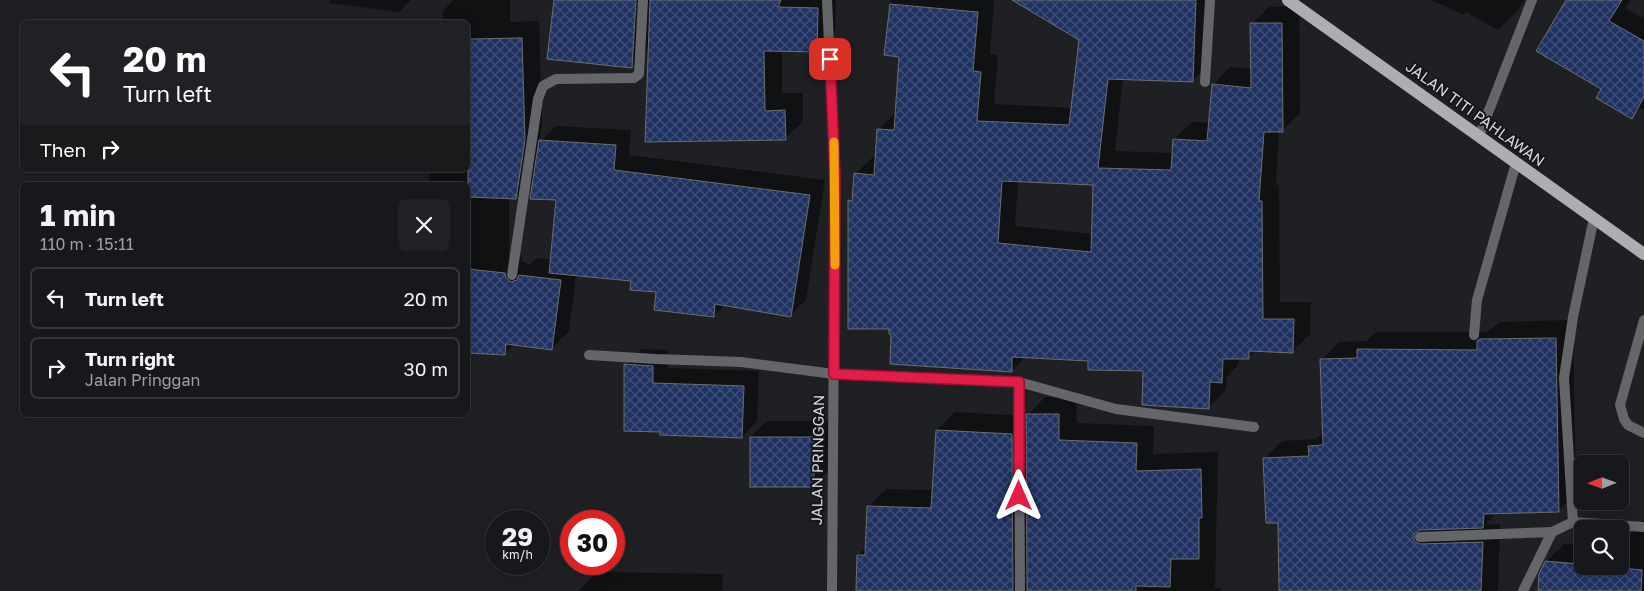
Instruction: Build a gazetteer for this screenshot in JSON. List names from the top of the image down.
{
  "streets": {
    "main road": ["JALAN TITI PAHLAWAN"],
    "street": ["JALAN PRINGGAN"]
  },
  "north": "left",
  "page": {
    "turn": ["20 m", "Turn left"],
    "then": "Then",
    "heading": ["1 min", "110 m · 15:11"],
    "list": [
      {
        "name": "Turn left",
        "value": "20 m"
      },
      {
        "name": "Turn right",
        "note": "Jalan Pringgan",
        "value": "30 m"
      }
    ],
    "speed": "29 km/h",
    "limit": "30"
  }
}
